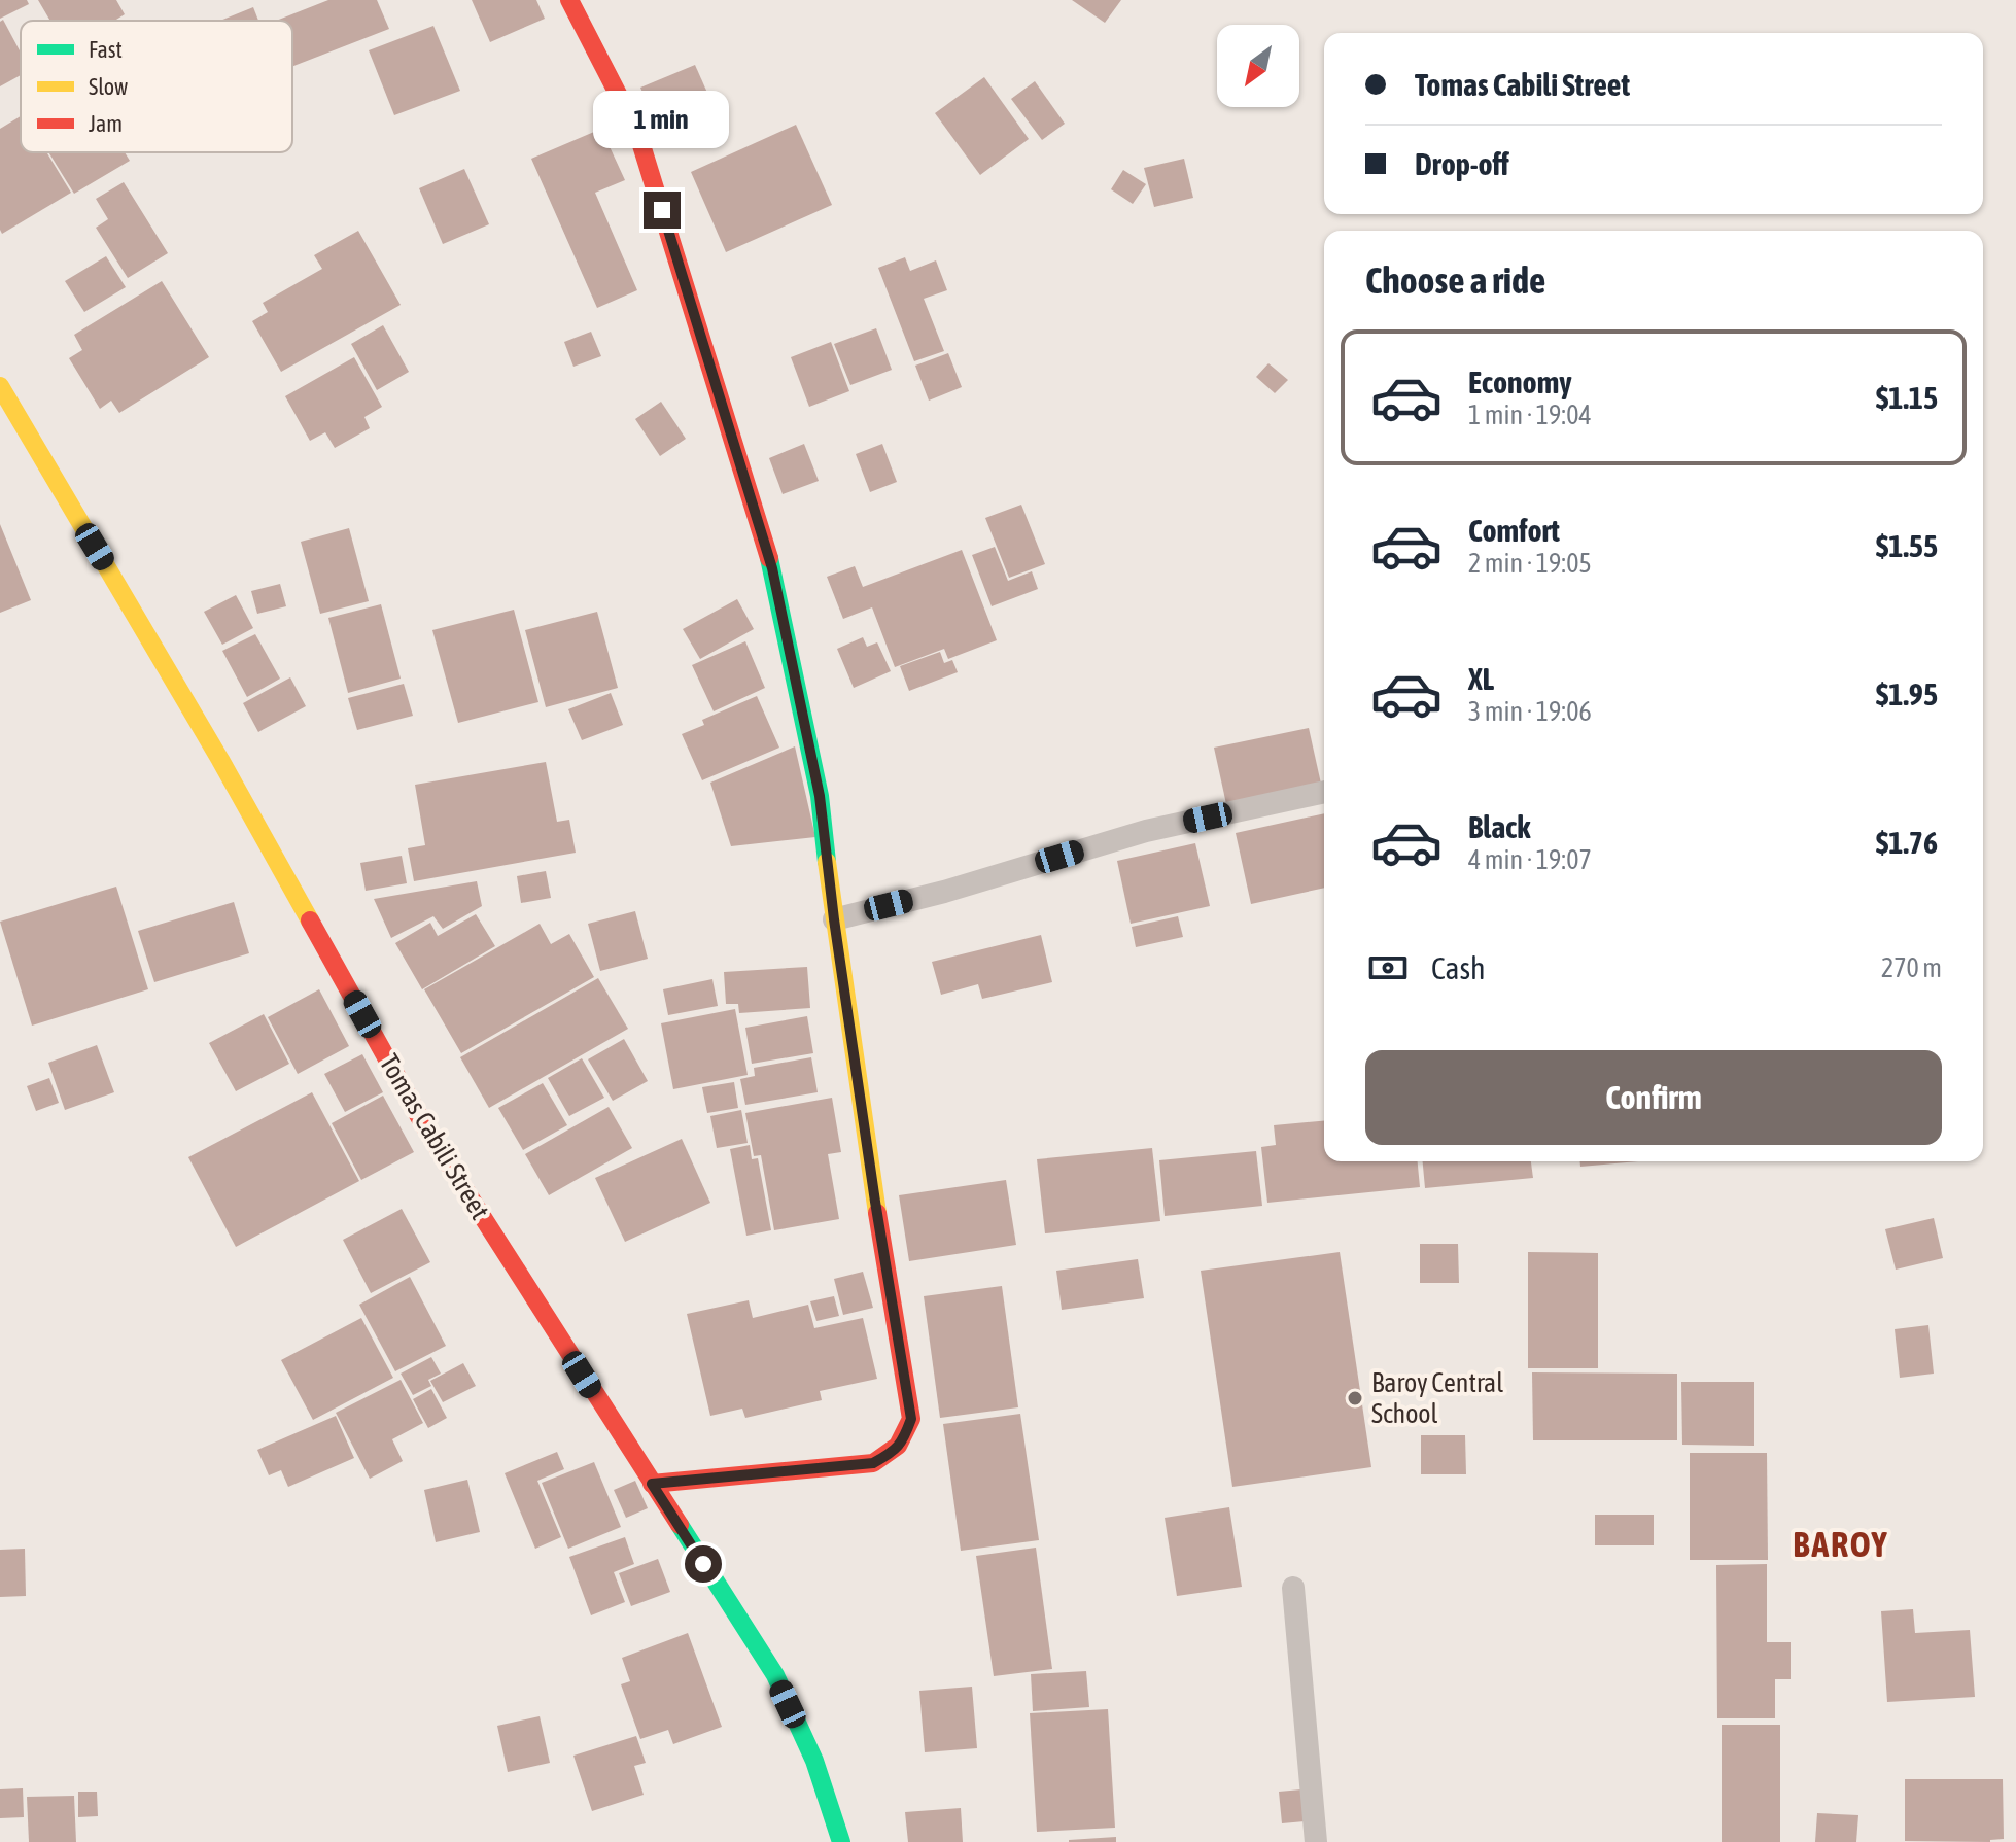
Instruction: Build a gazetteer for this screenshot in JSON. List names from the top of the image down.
{
  "streets": {
    "street": ["Tomas Cabili Street"]
  },
  "districts": ["BAROY"],
  "places": ["Baroy Central School"],
  "legend": ["Fast", "Slow", "Jam"],
  "north": "bottom left",
  "page": {
    "banner": ["Tomas Cabili Street", "Drop-off"],
    "bubble": "1 min",
    "heading": "Choose a ride",
    "list": [
      {
        "name": "Economy",
        "note": "1 min · 19:04",
        "value": "$1.15"
      },
      {
        "name": "Comfort",
        "note": "2 min · 19:05",
        "value": "$1.55"
      },
      {
        "name": "XL",
        "note": "3 min · 19:06",
        "value": "$1.95"
      },
      {
        "name": "Black",
        "note": "4 min · 19:07",
        "value": "$1.76"
      }
    ],
    "pay": ["Cash", "270 m"],
    "buttons": "Confirm"
  }
}
